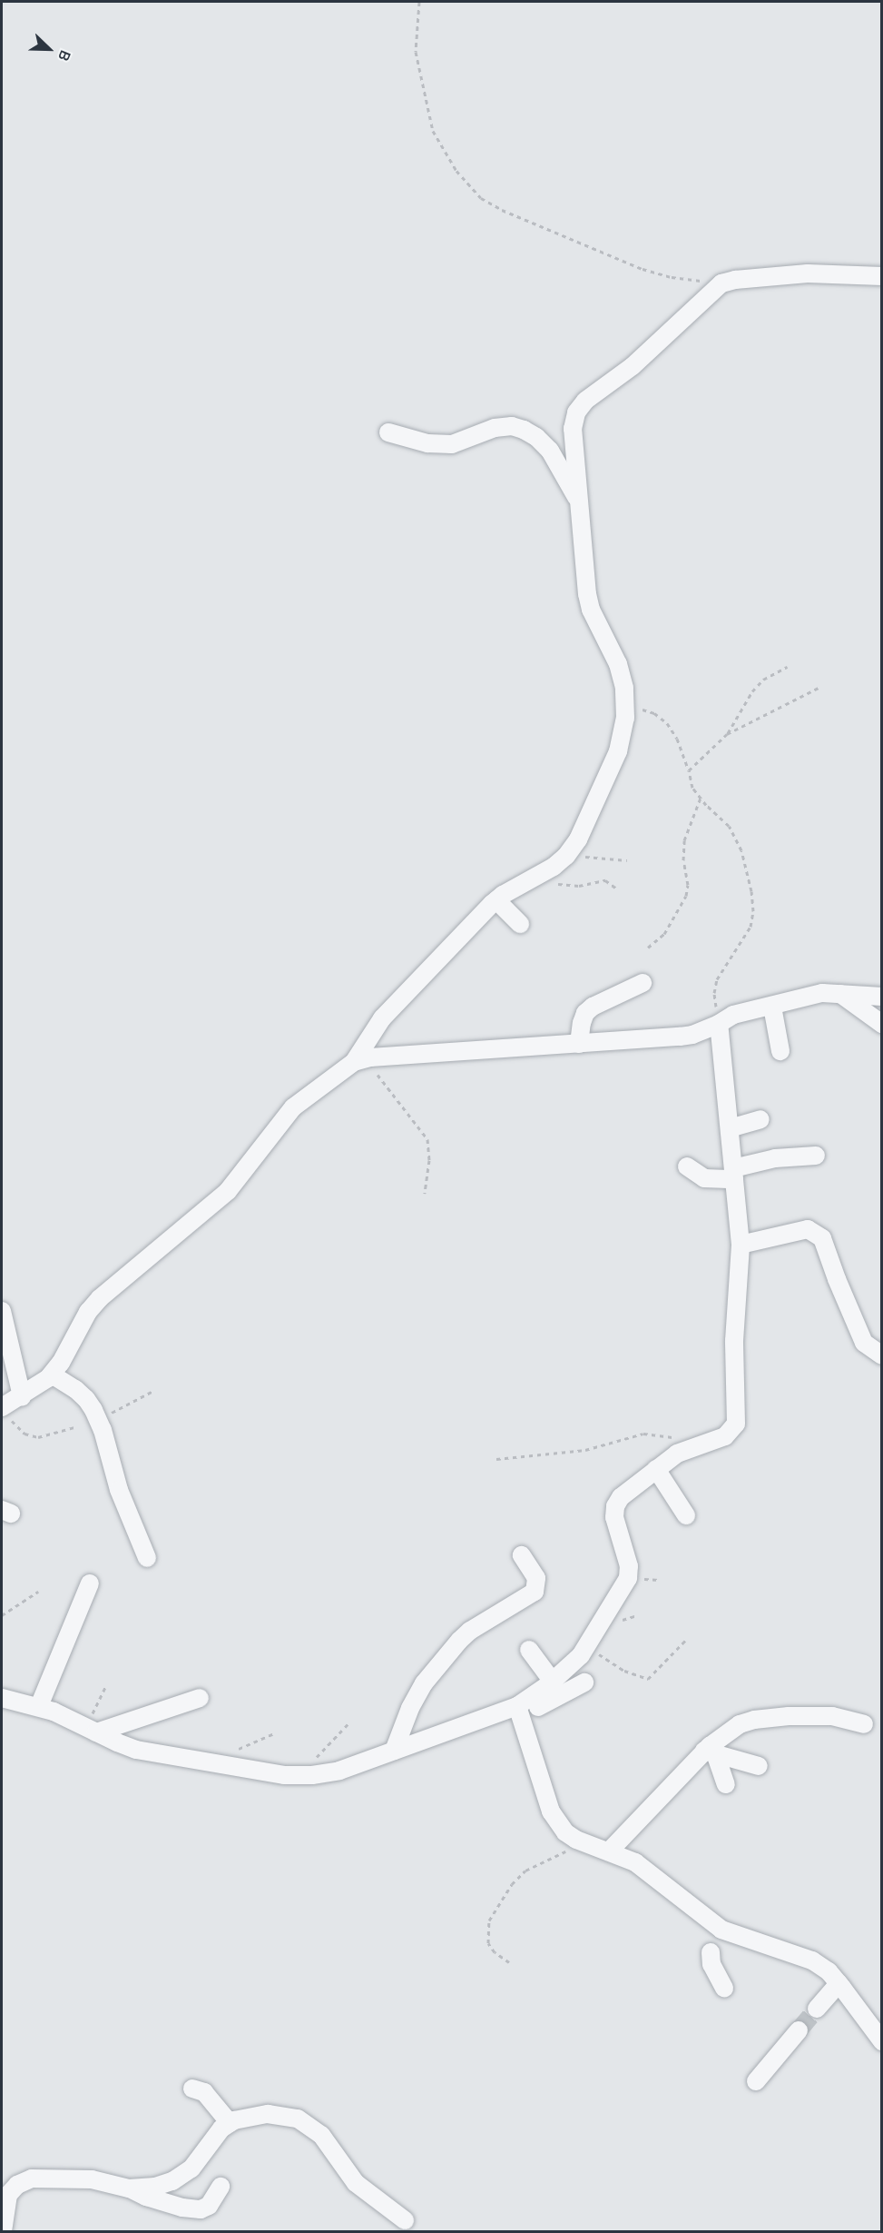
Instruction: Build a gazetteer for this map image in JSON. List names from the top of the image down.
{
  "north": "bottom right"
}
